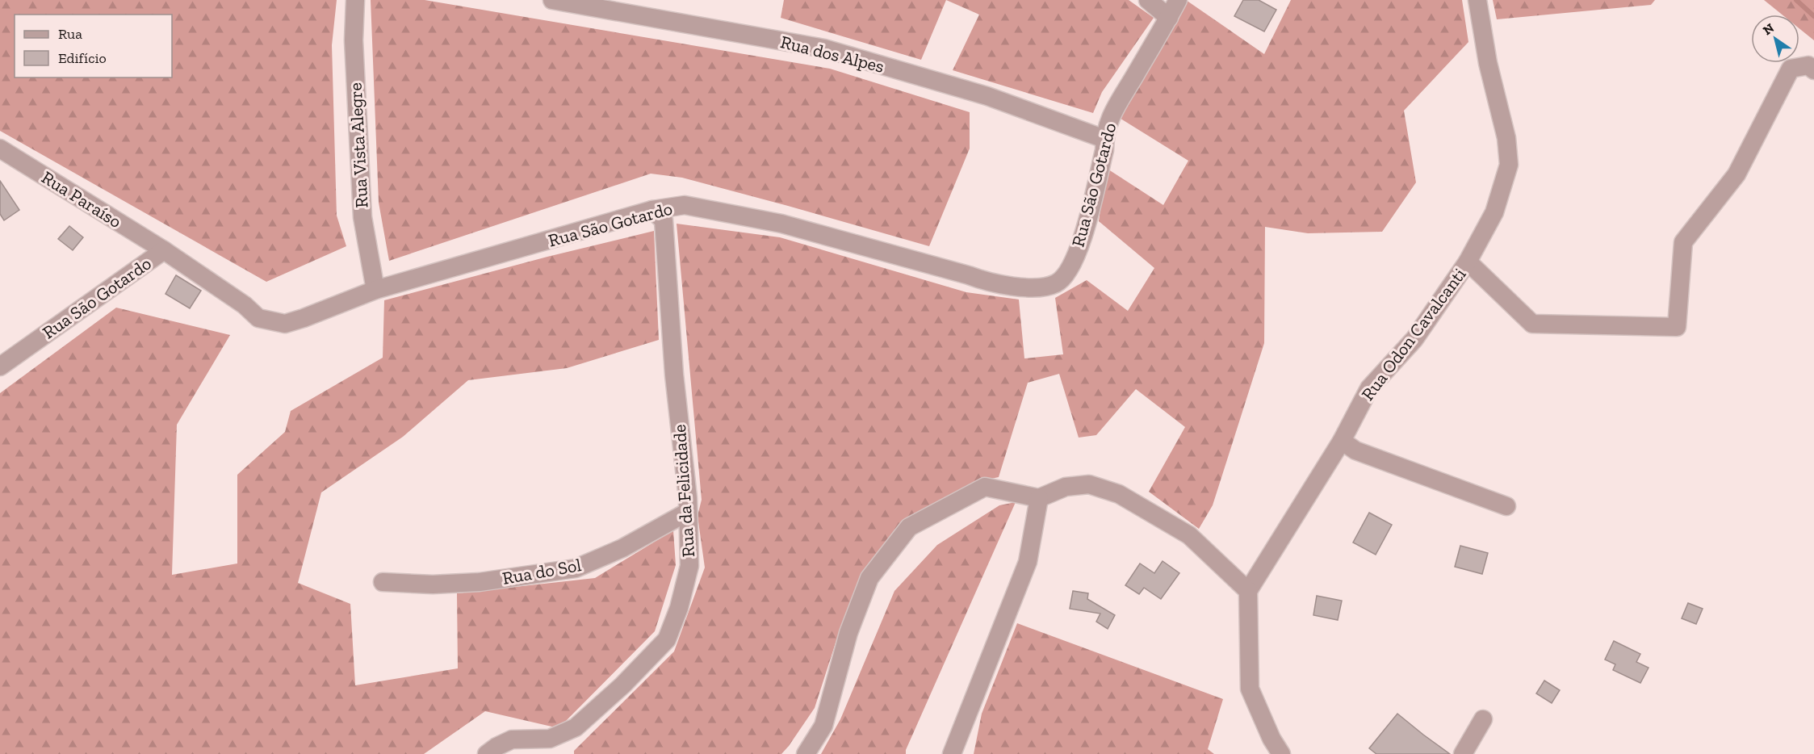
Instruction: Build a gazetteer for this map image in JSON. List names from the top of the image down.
{
  "streets": {
    "street": [
      "Rua dos Alpes",
      "Rua Vista Alegre",
      "Rua São Gotardo",
      "Rua Paraíso",
      "Rua Odon Cavalcanti",
      "Rua da Felicidade",
      "Rua do Sol"
    ]
  },
  "crossings": [
    ["Rua dos Alpes", "Rua São Gotardo"],
    ["Rua Vista Alegre", "Rua São Gotardo"],
    ["Rua São Gotardo", "Rua Paraíso"],
    ["Rua São Gotardo", "Rua da Felicidade"],
    ["Rua da Felicidade", "Rua do Sol"]
  ],
  "legend": ["Rua", "Edifício"],
  "north": "top left"
}
